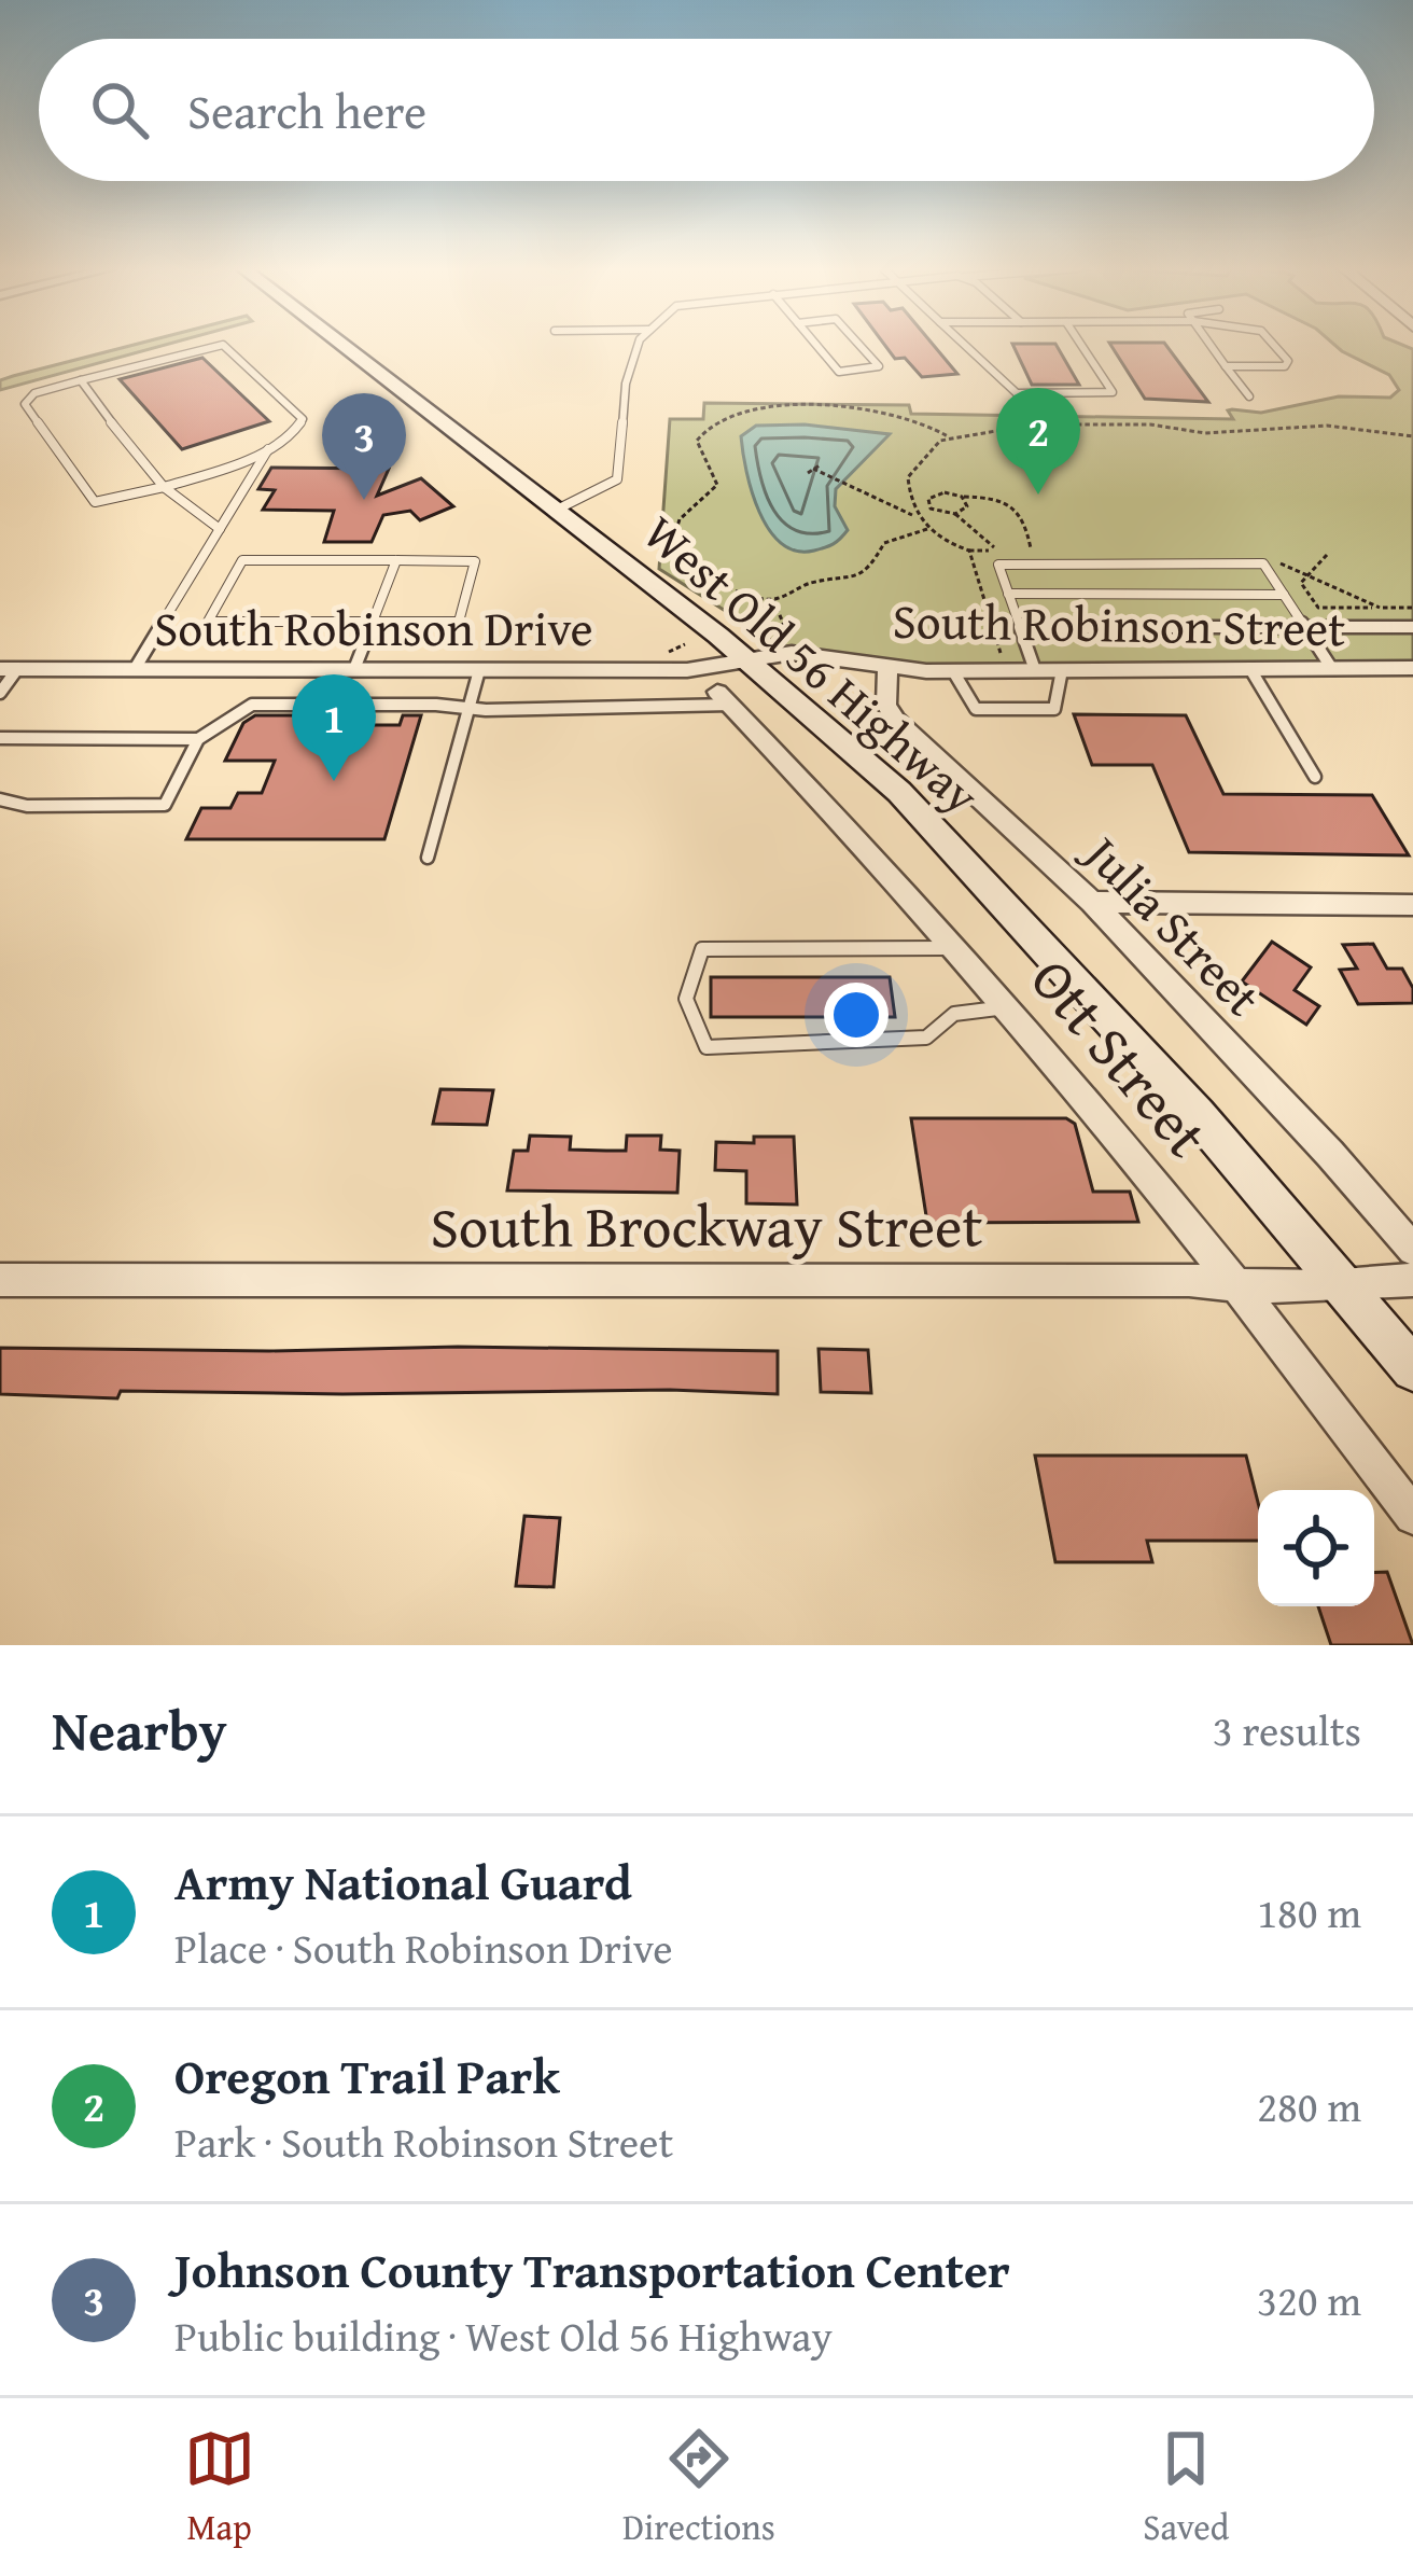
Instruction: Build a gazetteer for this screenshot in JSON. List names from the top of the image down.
{
  "streets": {
    "main road": ["West Old 56 Highway"],
    "street": [
      "South Robinson Street",
      "South Robinson Drive",
      "Julia Street",
      "Ott Street",
      "South Brockway Street"
    ]
  },
  "crossings": [
    ["South Robinson Street", "South Robinson Drive"],
    ["South Robinson Street", "West Old 56 Highway"],
    ["South Robinson Street", "Julia Street"],
    ["South Robinson Drive", "West Old 56 Highway"],
    ["West Old 56 Highway", "South Brockway Street"],
    ["Ott Street", "South Brockway Street"]
  ],
  "page": {
    "search": "Search here",
    "pins": ["2", "3", "1"],
    "heading": ["Nearby", "3 results"],
    "list": [
      {
        "mark": "1",
        "name": "Army National Guard",
        "note": "Place · South Robinson Drive",
        "value": "180 m"
      },
      {
        "mark": "2",
        "name": "Oregon Trail Park",
        "note": "Park · South Robinson Street",
        "value": "280 m"
      },
      {
        "mark": "3",
        "name": "Johnson County Transportation Center",
        "note": "Public building · West Old 56 Highway",
        "value": "320 m"
      }
    ],
    "nav": ["Map", "Directions", "Saved"]
  }
}
